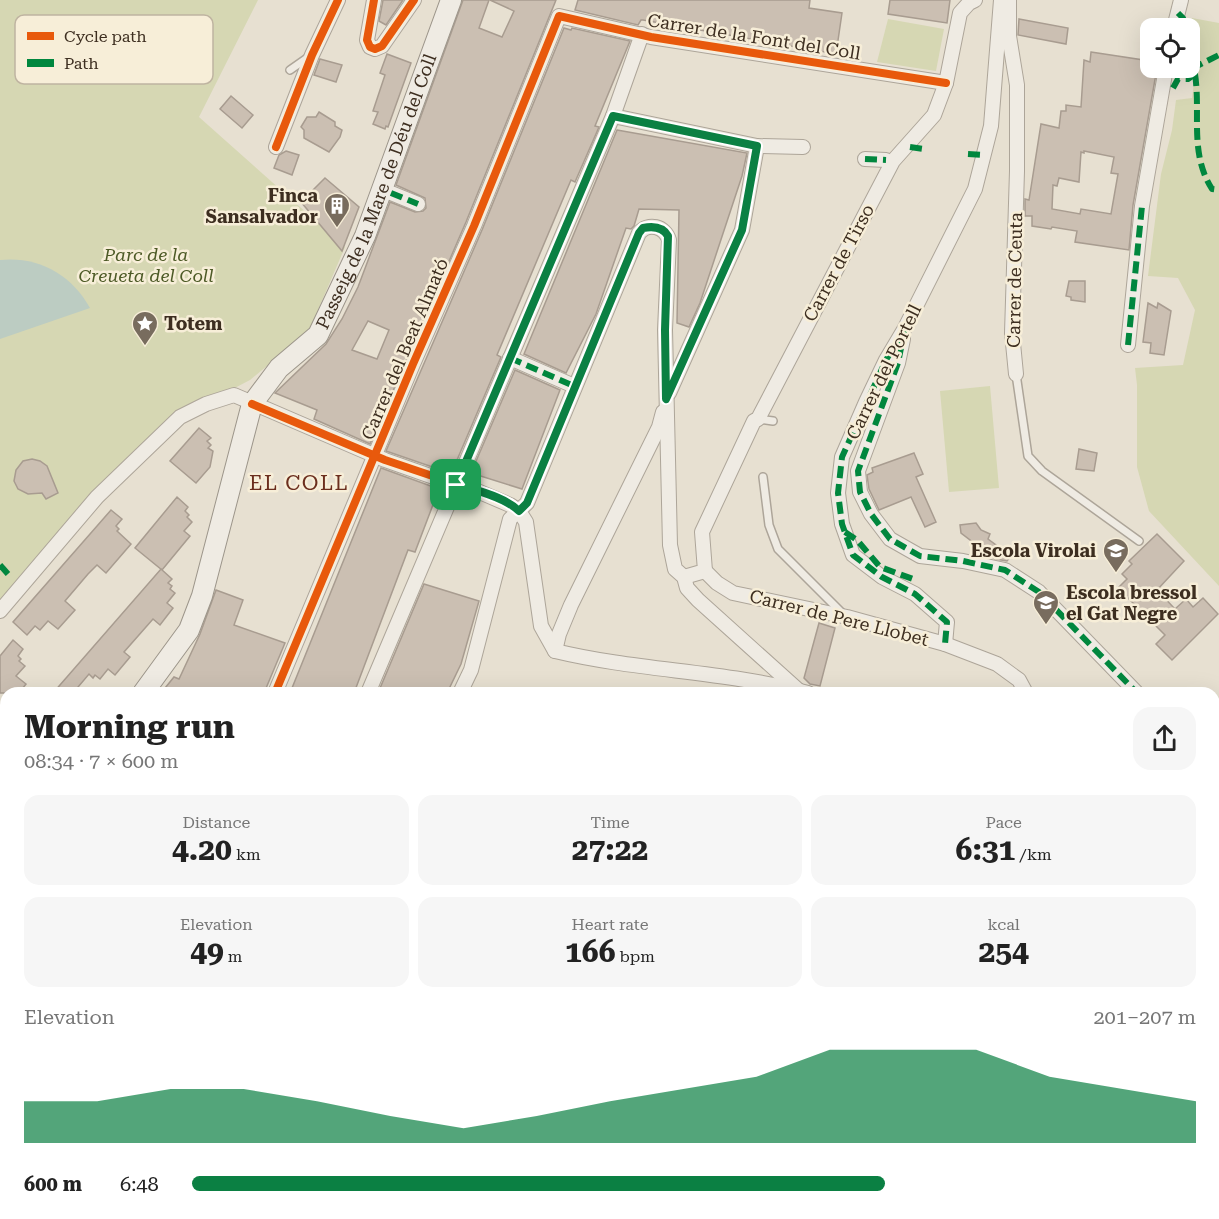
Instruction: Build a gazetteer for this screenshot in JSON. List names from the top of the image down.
{
  "streets": {
    "street": [
      "Carrer de la Font del Coll",
      "Passeig de la Mare de Déu del Coll",
      "Carrer de Tirso",
      "Carrer de Ceuta",
      "Carrer del Beat Almató",
      "Carrer del Portell",
      "Carrer de Pere Llobet"
    ]
  },
  "crossings": [
    ["Carrer de la Font del Coll", "Carrer de Tirso"],
    ["Carrer de la Font del Coll", "Carrer del Beat Almató"],
    ["Carrer de Tirso", "Carrer de Pere Llobet"],
    ["Carrer del Portell", "Carrer de Pere Llobet"]
  ],
  "districts": ["EL COLL"],
  "parks": ["Parc de la Creueta del Coll"],
  "places": {
    "building": ["Finca Sansalvador"],
    "place": ["Totem"],
    "school or university": ["Escola Virolai", "Escola bressol el Gat Negre"]
  },
  "legend": ["Cycle path", "Path"],
  "page": {
    "heading": ["Morning run", "08:34 · 7 × 600 m"],
    "stats": [
      ["Distance", "4.20 km"],
      ["Time", "27:22"],
      ["Pace", "6:31 /km"],
      ["Elevation", "49 m"],
      ["Heart rate", "166 bpm"],
      ["kcal", "254"]
    ],
    "chart": ["Elevation", "201–207 m"],
    "list": [
      {
        "name": "600 m",
        "note": "6:48"
      }
    ]
  }
}
